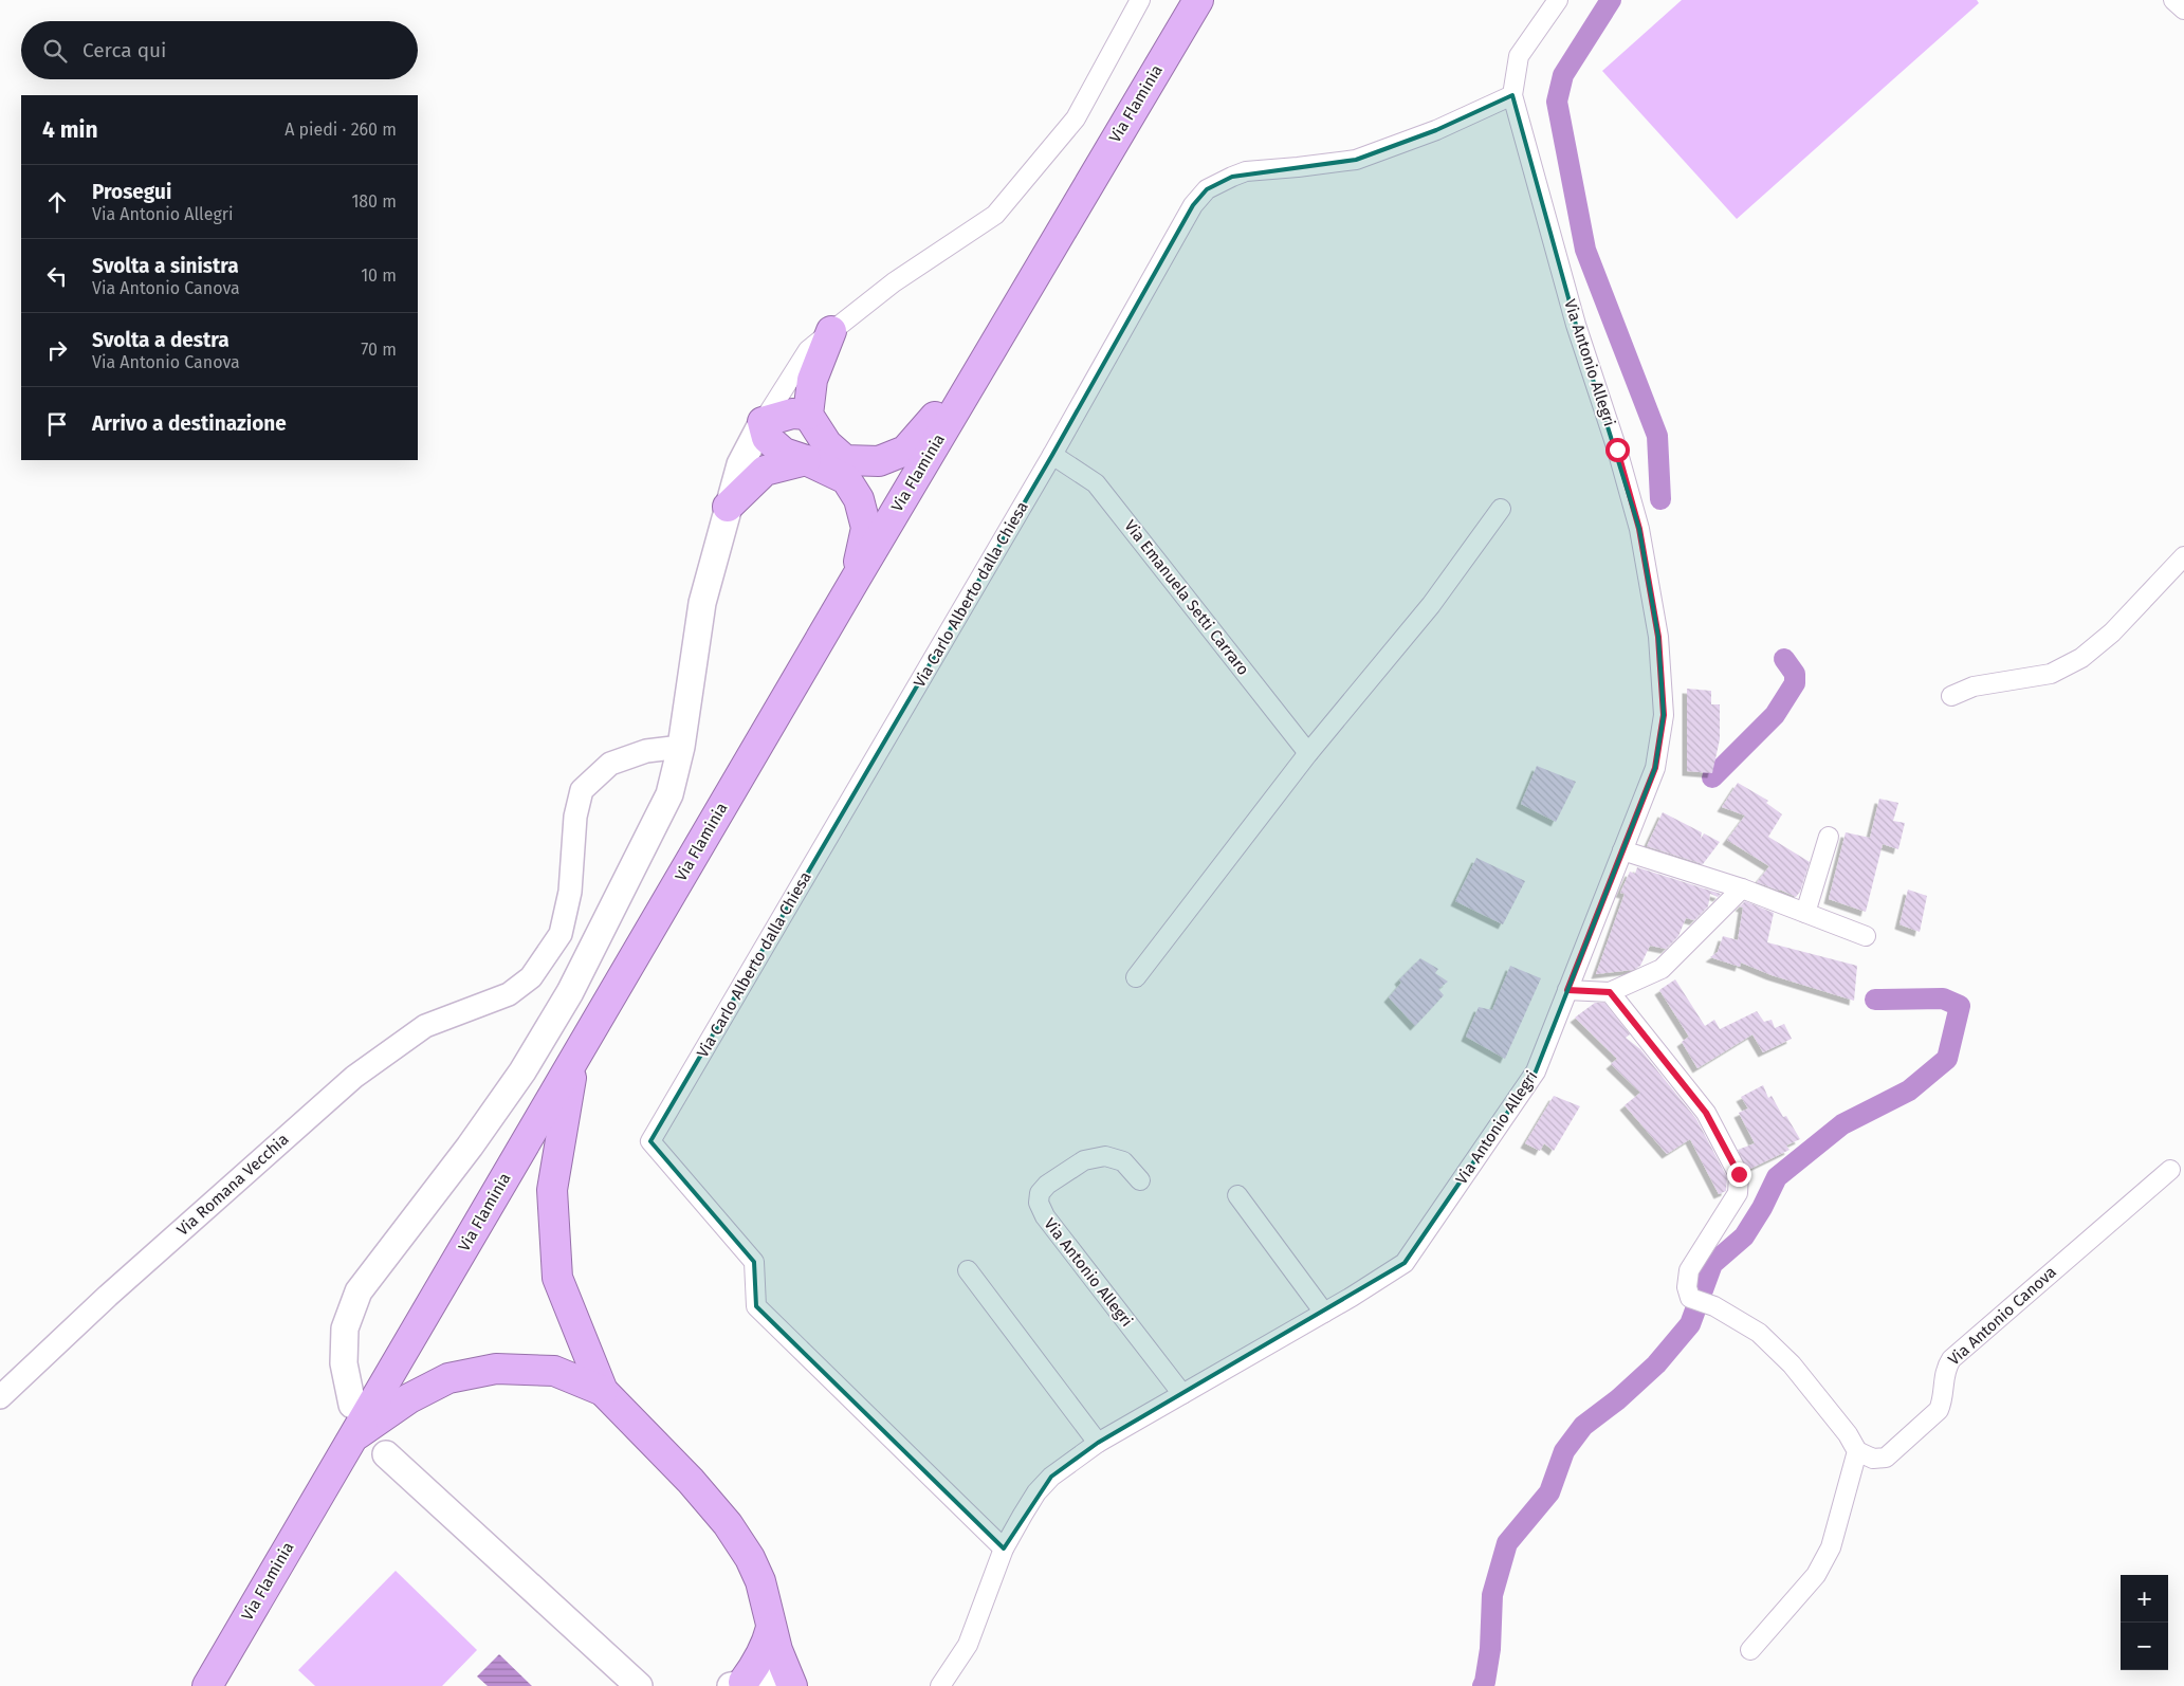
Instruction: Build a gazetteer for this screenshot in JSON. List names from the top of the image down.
{
  "streets": {
    "highway": ["Via Flaminia"],
    "street": [
      "Via Antonio Allegri",
      "Via Carlo Alberto dalla Chiesa",
      "Via Emanuela Setti Carraro",
      "Via Romana Vecchia",
      "Via Antonio Canova"
    ]
  },
  "crossings": [
    ["Via Antonio Allegri", "Via Carlo Alberto dalla Chiesa"],
    ["Via Carlo Alberto dalla Chiesa", "Via Emanuela Setti Carraro"]
  ],
  "page": {
    "search": "Cerca qui",
    "heading": ["4 min", "A piedi · 260 m"],
    "list": [
      ["Prosegui", "Via Antonio Allegri", "180 m"],
      ["Svolta a sinistra", "Via Antonio Canova", "10 m"],
      ["Svolta a destra", "Via Antonio Canova", "70 m"],
      "Arrivo a destinazione"
    ],
    "map_buttons": ["+", "−"]
  }
}
